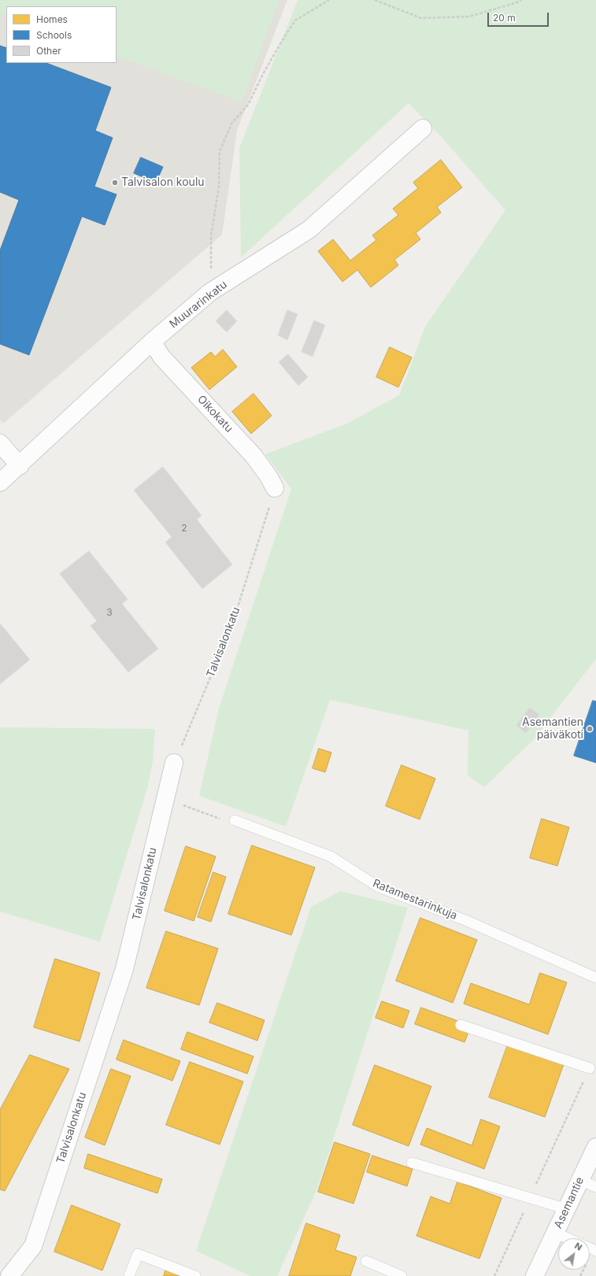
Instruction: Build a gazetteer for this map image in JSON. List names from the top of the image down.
{
  "streets": {
    "street": [
      "Muurarinkatu",
      "Oikokatu",
      "Talvisalonkatu",
      "Asemantie"
    ],
    "lane": ["Ratamestarinkuja"]
  },
  "crossings": [
    ["Muurarinkatu", "Oikokatu"],
    ["Oikokatu", "Talvisalonkatu"]
  ],
  "places": ["Talvisalon koulu", "Asemantien päiväkoti"],
  "house_numbers": ["2", "3"],
  "legend": ["Homes", "Schools", "Other"],
  "scale_bar": "20 m",
  "north": "top right"
}
